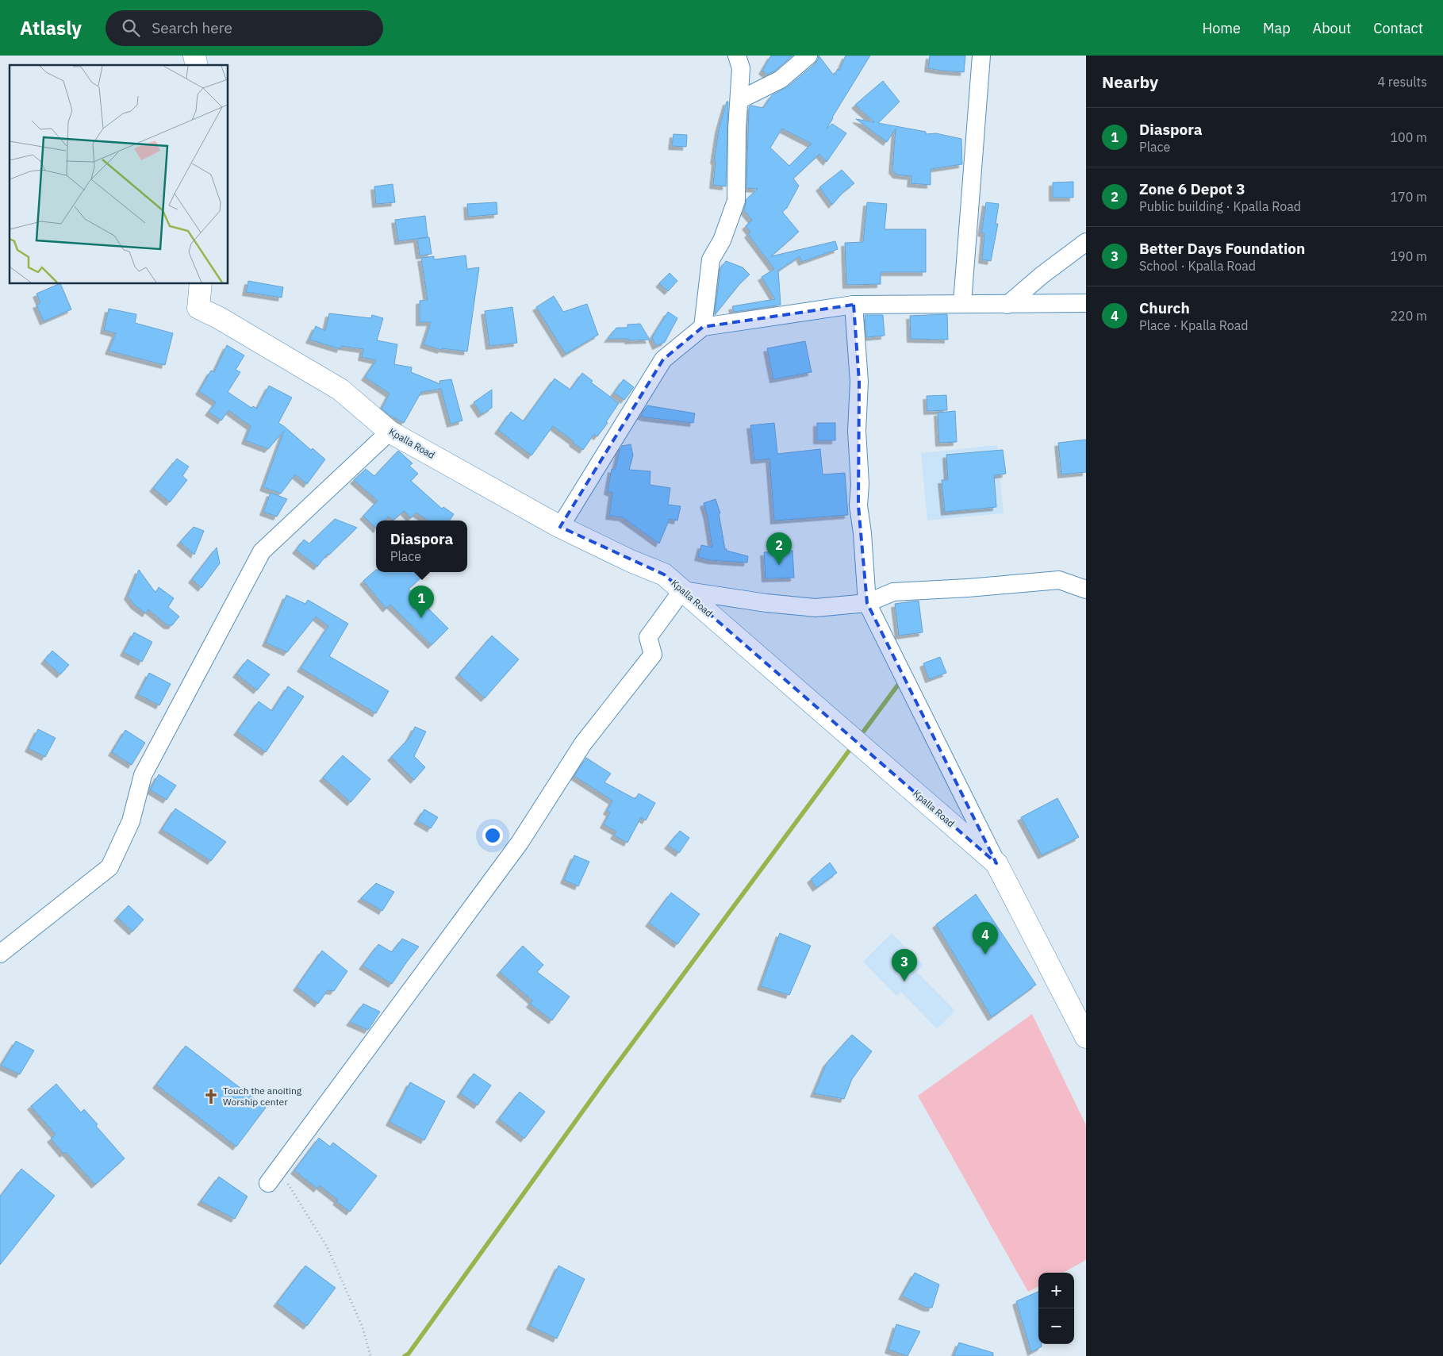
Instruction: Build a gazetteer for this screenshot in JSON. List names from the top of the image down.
{
  "streets": {
    "street": ["Kpalla Road"]
  },
  "places": {
    "church": ["Touch the anoiting Worship center"]
  },
  "page": {
    "header": "Atlasly",
    "search": "Search here",
    "nav": [
      "Home",
      "Map",
      "About",
      "Contact"
    ],
    "heading": ["Nearby", "4 results"],
    "list": [
      {
        "mark": "1",
        "name": "Diaspora",
        "note": "Place",
        "value": "100 m"
      },
      {
        "mark": "2",
        "name": "Zone 6 Depot 3",
        "note": "Public building · Kpalla Road",
        "value": "170 m"
      },
      {
        "mark": "3",
        "name": "Better Days Foundation",
        "note": "School · Kpalla Road",
        "value": "190 m"
      },
      {
        "mark": "4",
        "name": "Church",
        "note": "Place · Kpalla Road",
        "value": "220 m"
      }
    ],
    "popup": ["Diaspora", "Place"],
    "pins": [
      "2",
      "1",
      "4",
      "3"
    ],
    "map_buttons": ["+", "−"]
  }
}
